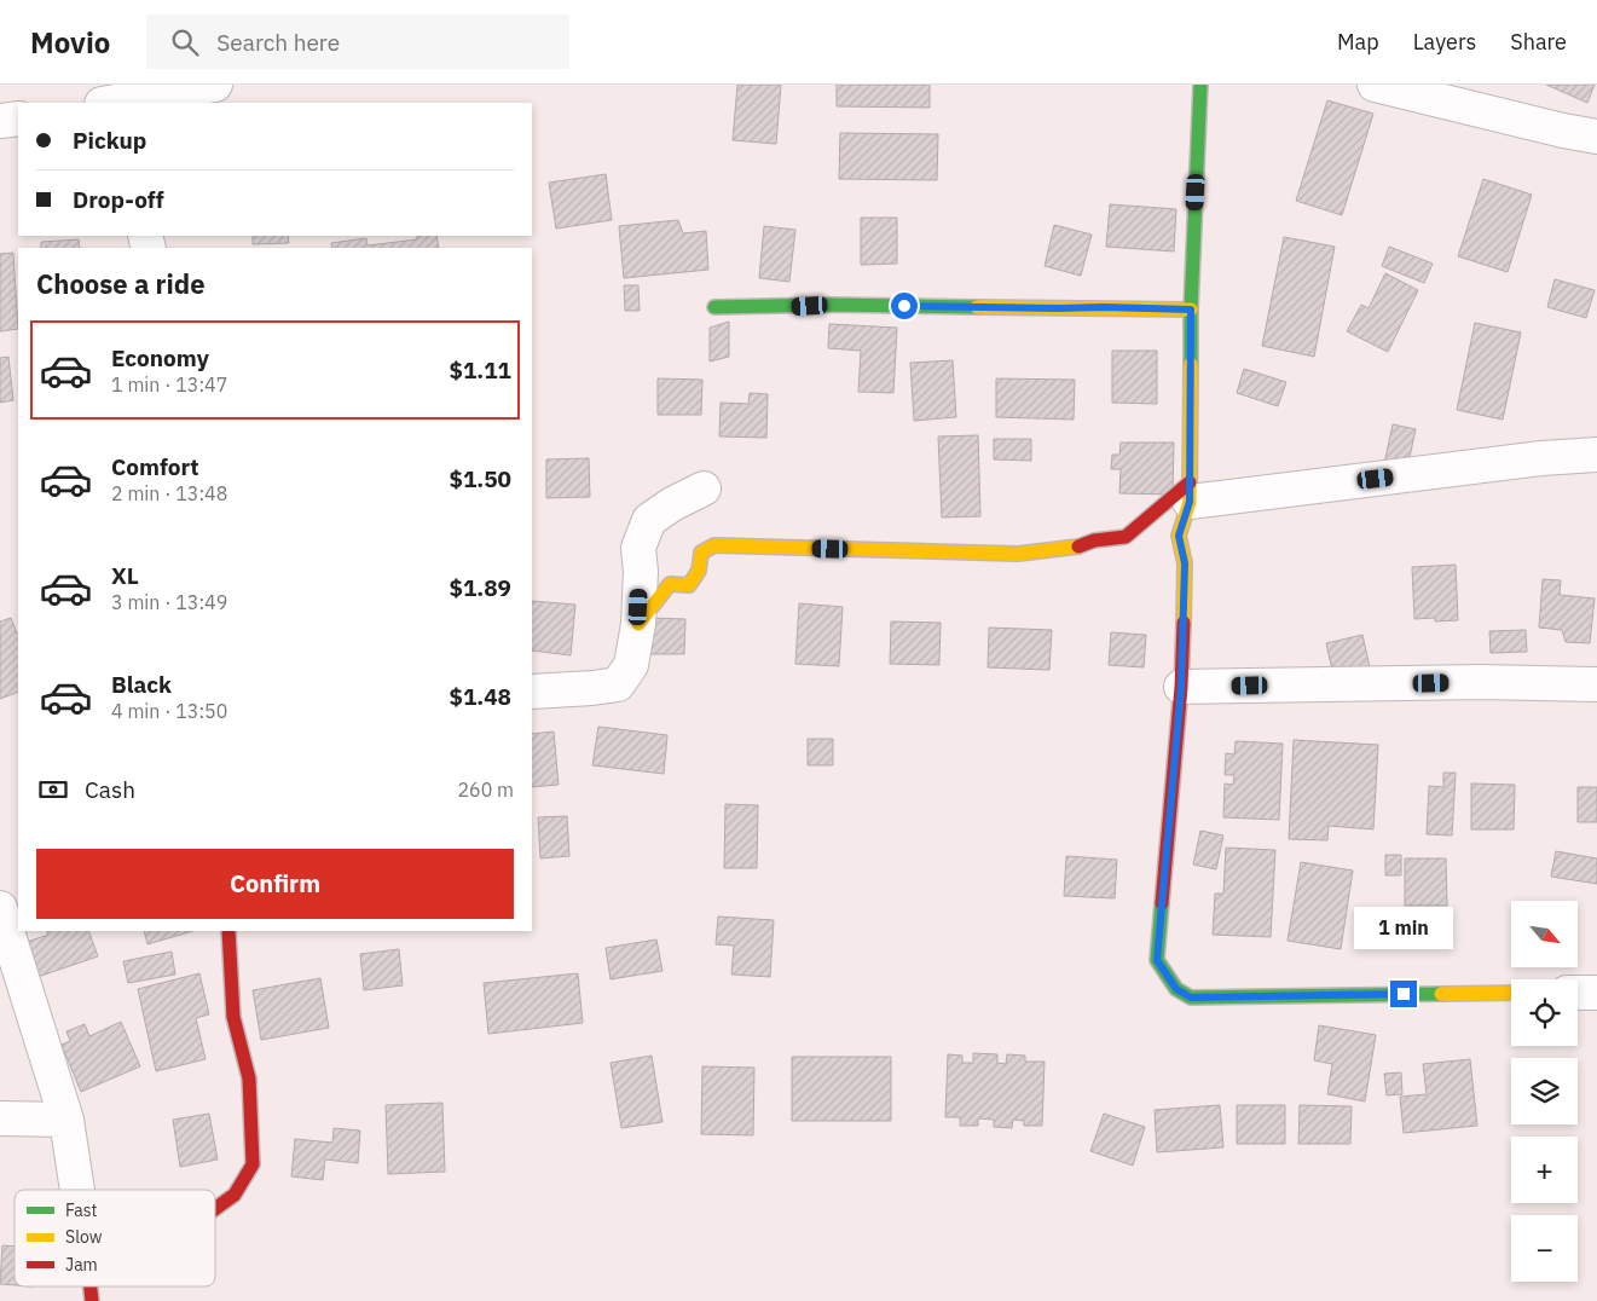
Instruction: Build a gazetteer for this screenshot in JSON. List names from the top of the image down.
{
  "legend": ["Fast", "Slow", "Jam"],
  "north": "bottom right",
  "page": {
    "header": "Movio",
    "search": "Search here",
    "nav": ["Map", "Layers", "Share"],
    "banner": ["Pickup", "Drop-off"],
    "heading": "Choose a ride",
    "list": [
      {
        "name": "Economy",
        "note": "1 min · 13:47",
        "value": "$1.11"
      },
      {
        "name": "Comfort",
        "note": "2 min · 13:48",
        "value": "$1.50"
      },
      {
        "name": "XL",
        "note": "3 min · 13:49",
        "value": "$1.89"
      },
      {
        "name": "Black",
        "note": "4 min · 13:50",
        "value": "$1.48"
      }
    ],
    "pay": ["Cash", "260 m"],
    "buttons": "Confirm",
    "map_buttons": ["+", "−"],
    "bubble": "1 min"
  }
}
